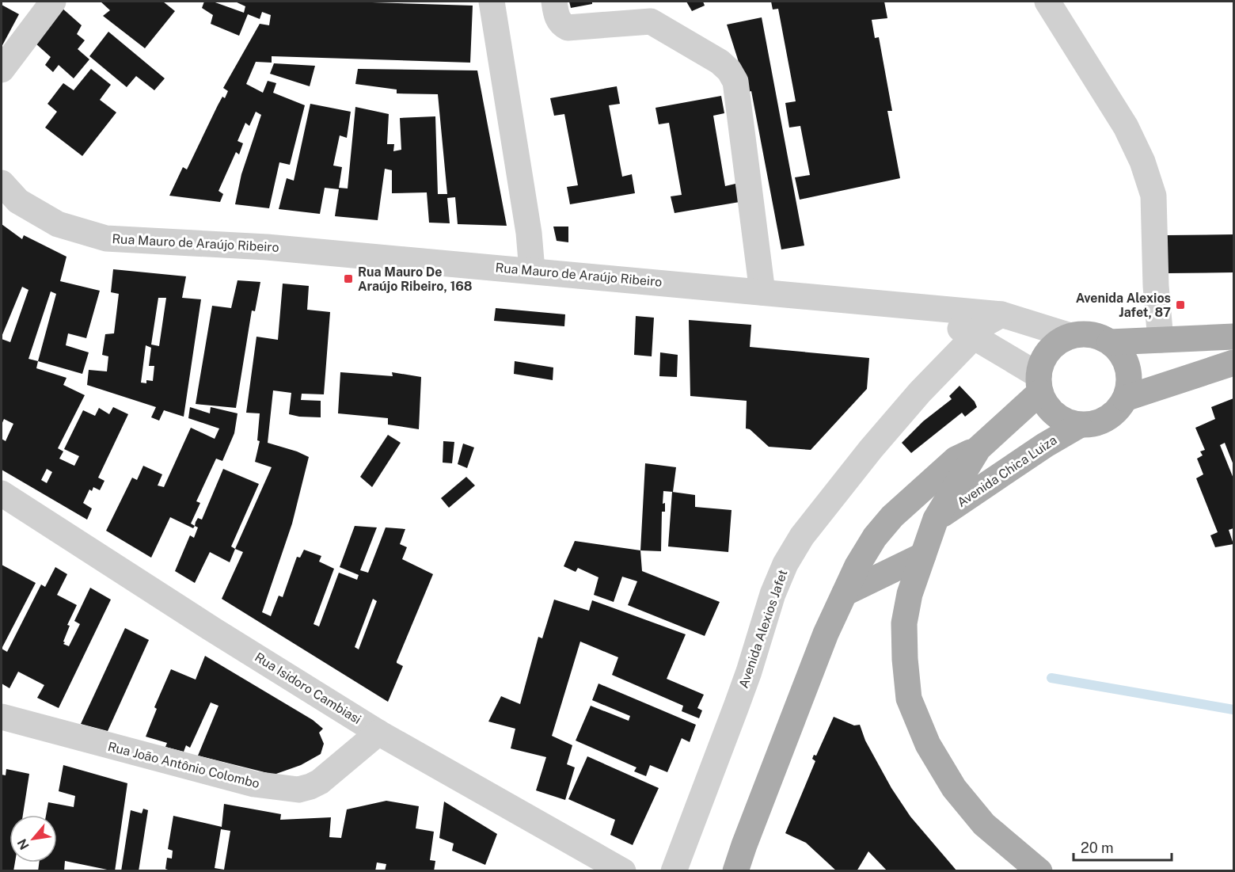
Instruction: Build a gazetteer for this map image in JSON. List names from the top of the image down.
{
  "streets": {
    "main road": ["Avenida Chica Luiza"],
    "street": [
      "Rua Mauro de Araújo Ribeiro",
      "Avenida Alexios Jafet",
      "Rua Isidoro Cambiasi",
      "Rua João Antônio Colombo"
    ]
  },
  "crossings": [
    ["Rua Mauro de Araújo Ribeiro", "Avenida Chica Luiza"],
    ["Rua Mauro de Araújo Ribeiro", "Avenida Alexios Jafet"],
    ["Rua Isidoro Cambiasi", "Rua João Antônio Colombo"]
  ],
  "places": {
    "transit": ["Rua Mauro De Araújo Ribeiro, 168", "Avenida Alexios Jafet, 87"]
  },
  "scale_bar": "20 m",
  "north": "bottom left"
}
